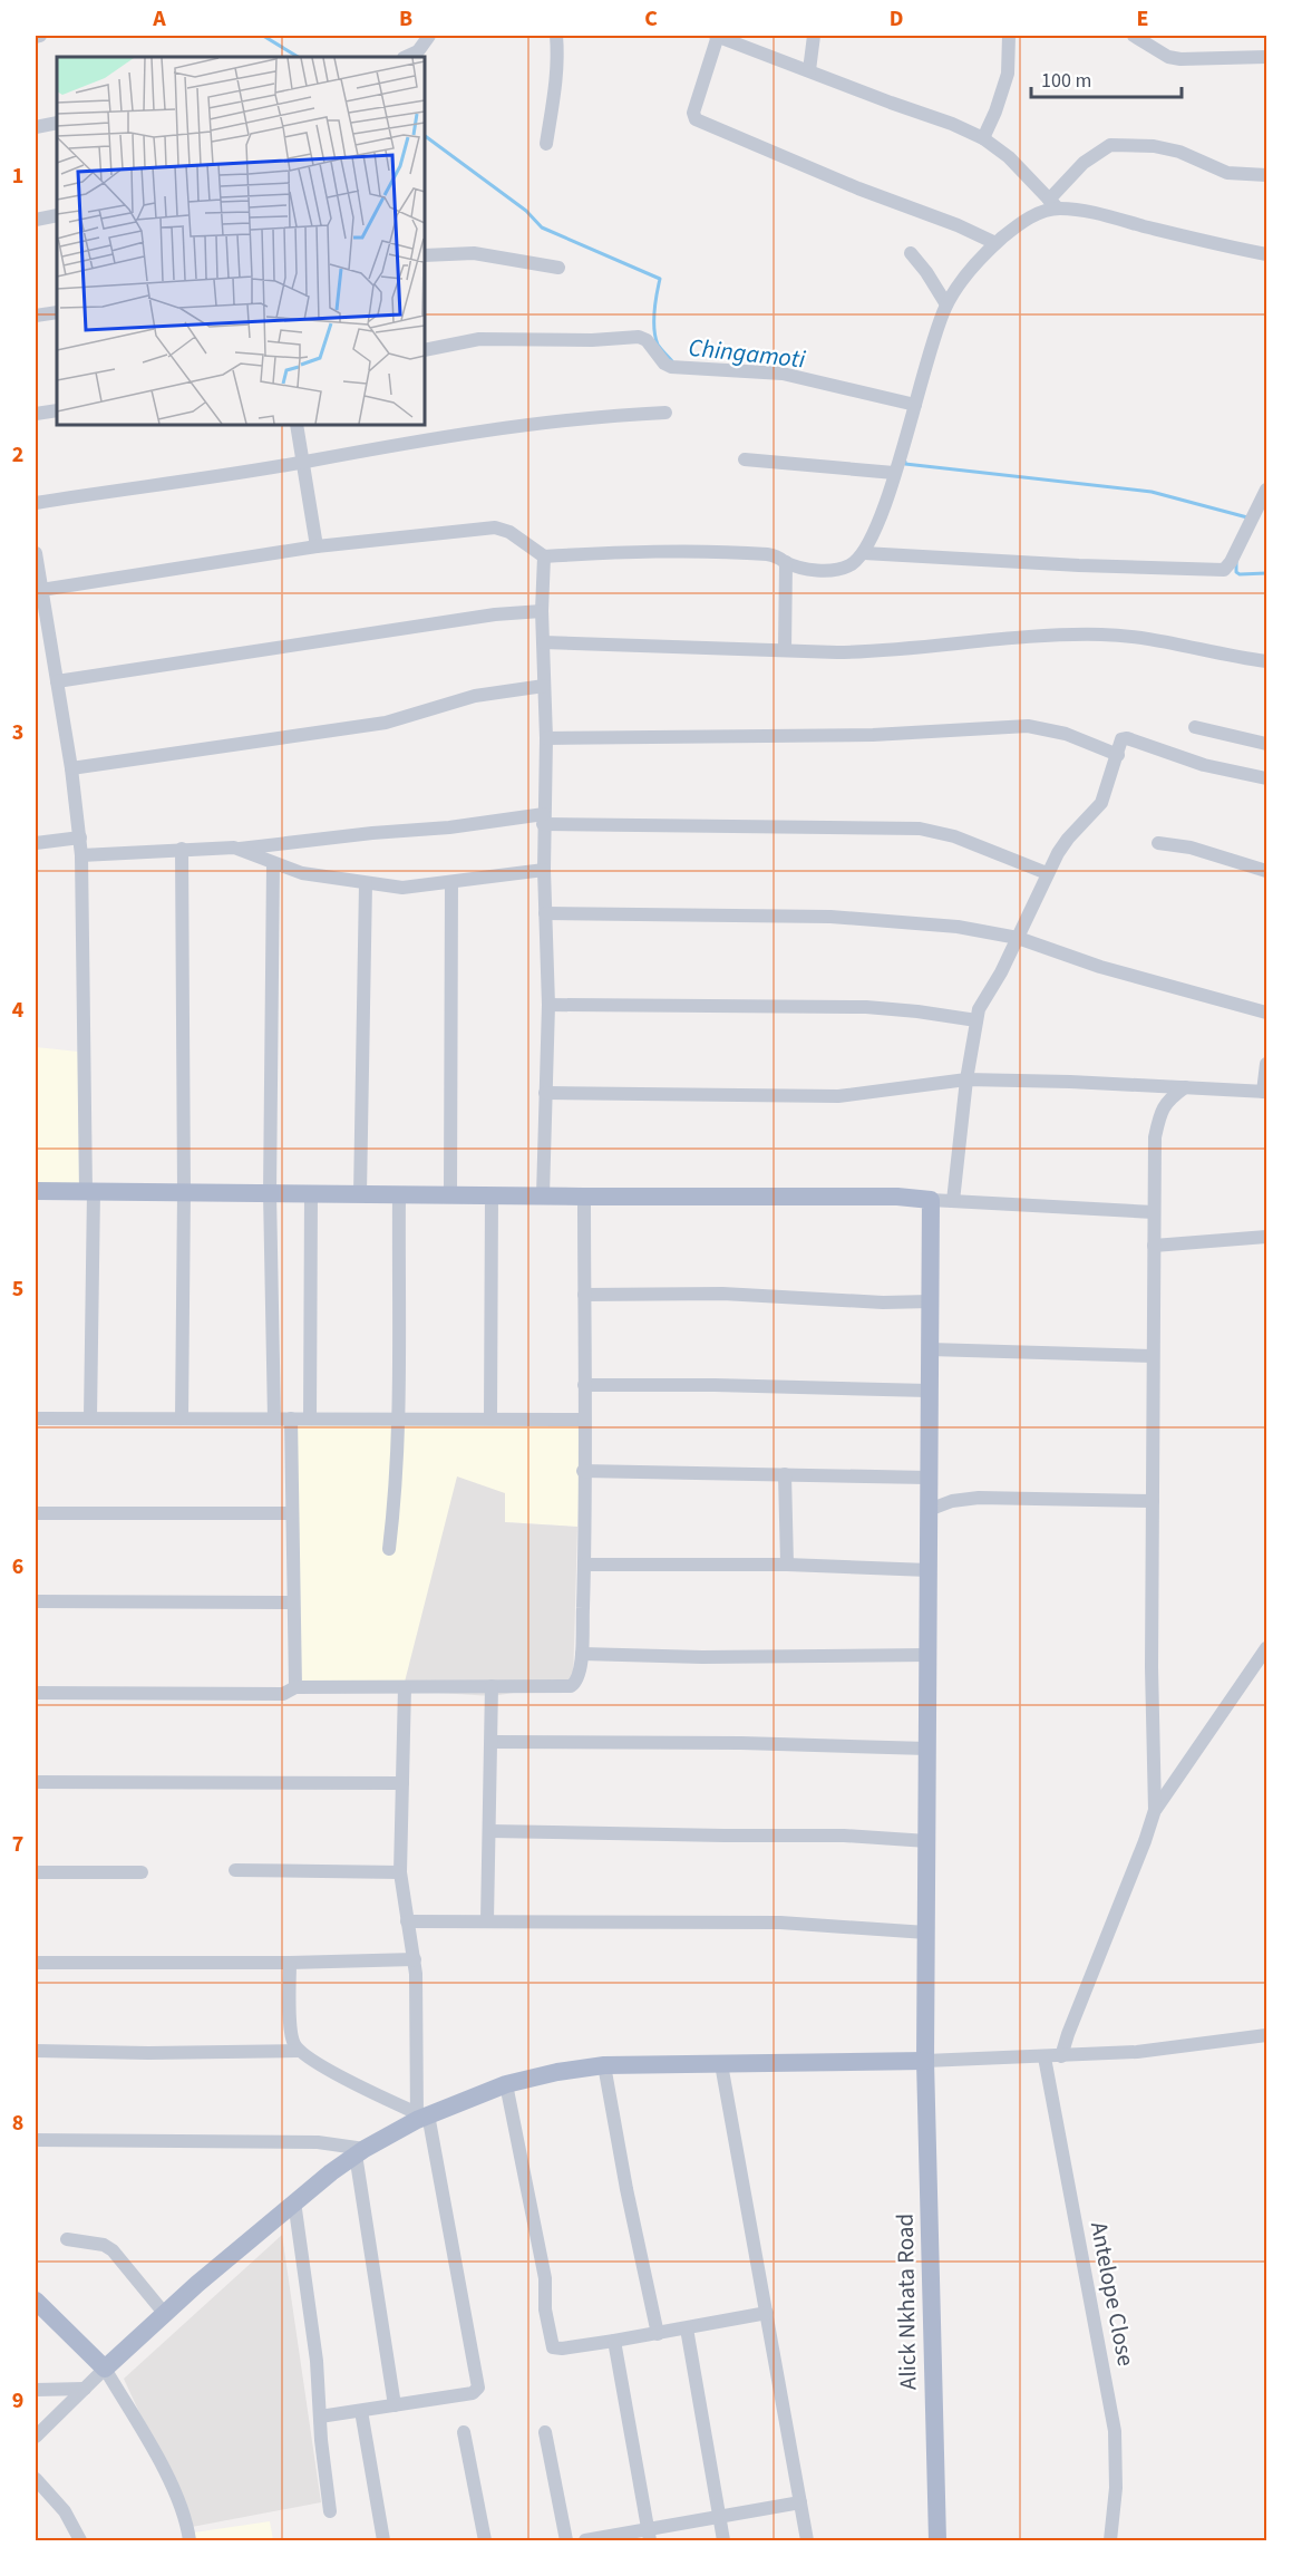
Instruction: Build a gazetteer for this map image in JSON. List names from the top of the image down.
{
  "streets": {
    "main road": ["Alick Nkhata Road"],
    "street": ["Antelope Close"]
  },
  "water": ["Chingamoti"],
  "scale_bar": "100 m",
  "grid": {
    "columns": [
      "A",
      "B",
      "C",
      "D",
      "E"
    ],
    "rows": [
      "1",
      "2",
      "3",
      "4",
      "5",
      "6",
      "7",
      "8",
      "9"
    ]
  }
}
